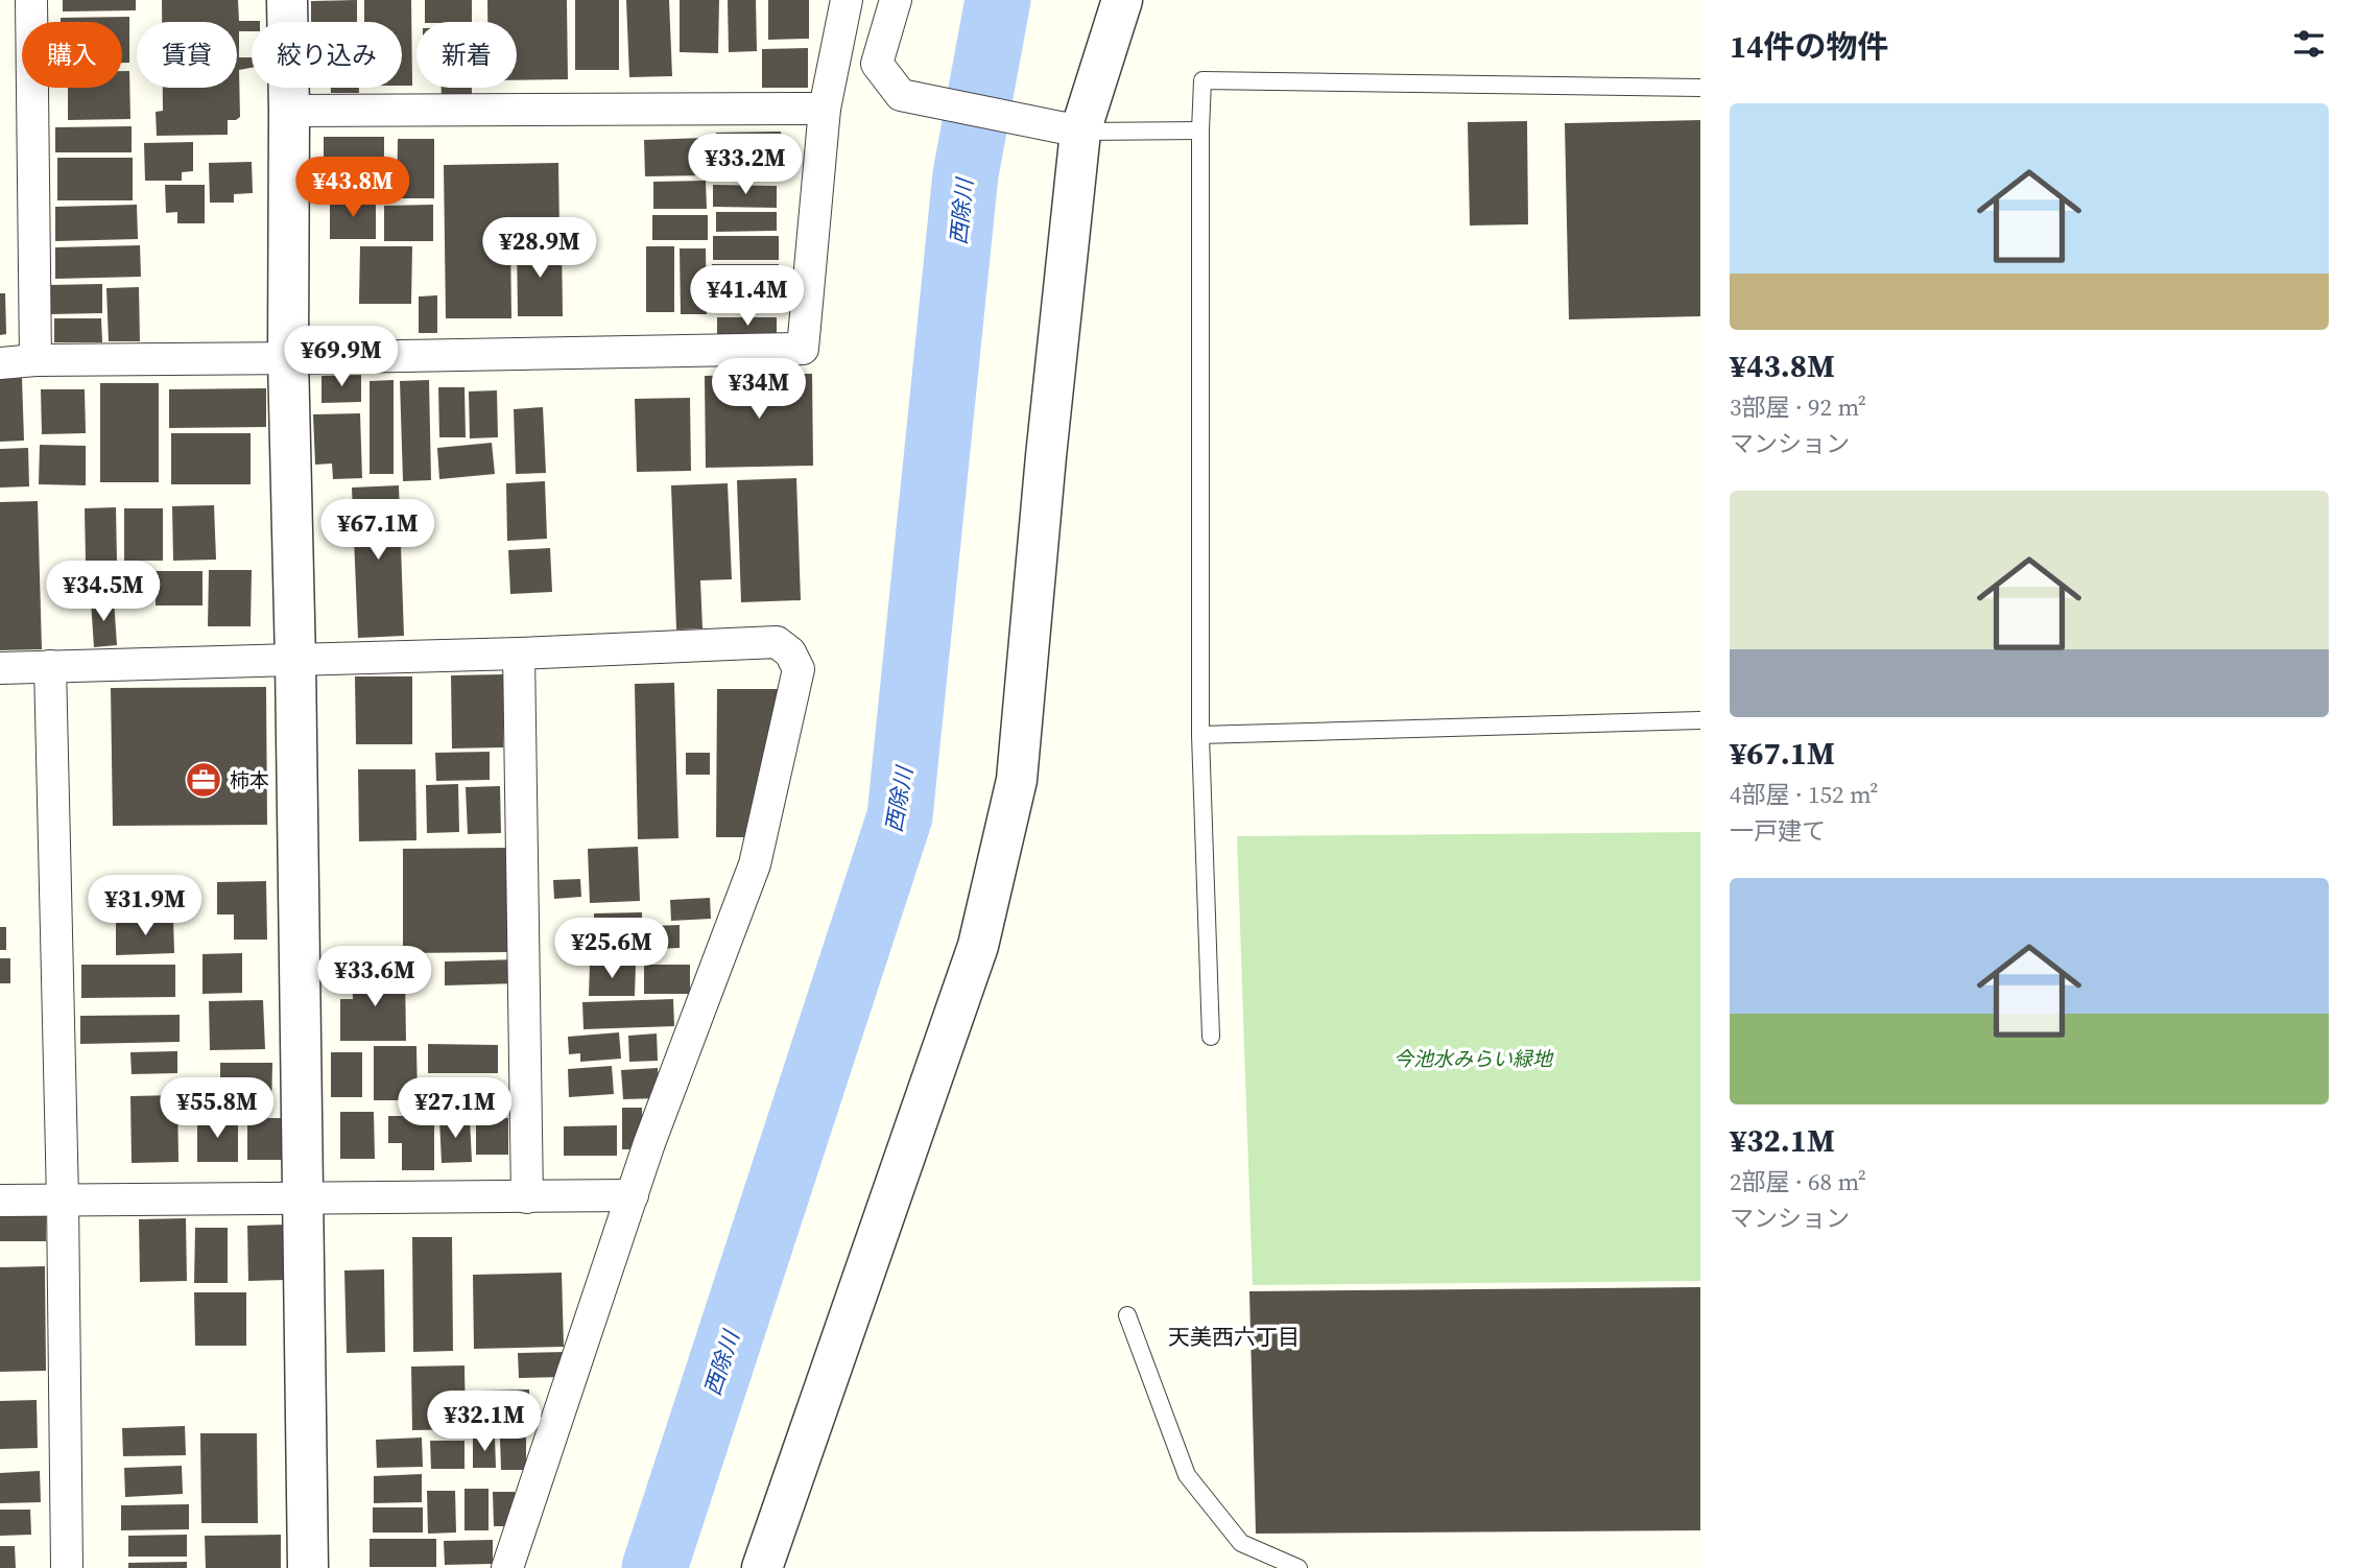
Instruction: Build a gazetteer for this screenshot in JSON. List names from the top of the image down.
{
  "districts": ["天美西六丁目"],
  "water": ["西除川"],
  "parks": ["今池水みらい緑地"],
  "places": {
    "office": ["柿本"]
  },
  "page": {
    "heading": "14件の物件",
    "chip": [
      "購入",
      "賃貸",
      "絞り込み",
      "新着"
    ],
    "list": [
      {
        "name": "¥43.8M",
        "note": "3部屋 · 92 m² · マンション"
      },
      {
        "name": "¥67.1M",
        "note": "4部屋 · 152 m² · 一戸建て"
      },
      {
        "name": "¥32.1M",
        "note": "2部屋 · 68 m² · マンション"
      }
    ],
    "price": [
      "¥33.2M",
      "¥43.8M",
      "¥28.9M",
      "¥41.4M",
      "¥69.9M",
      "¥34M",
      "¥67.1M",
      "¥34.5M",
      "¥31.9M",
      "¥25.6M",
      "¥33.6M",
      "¥55.8M",
      "¥27.1M",
      "¥32.1M"
    ]
  }
}
